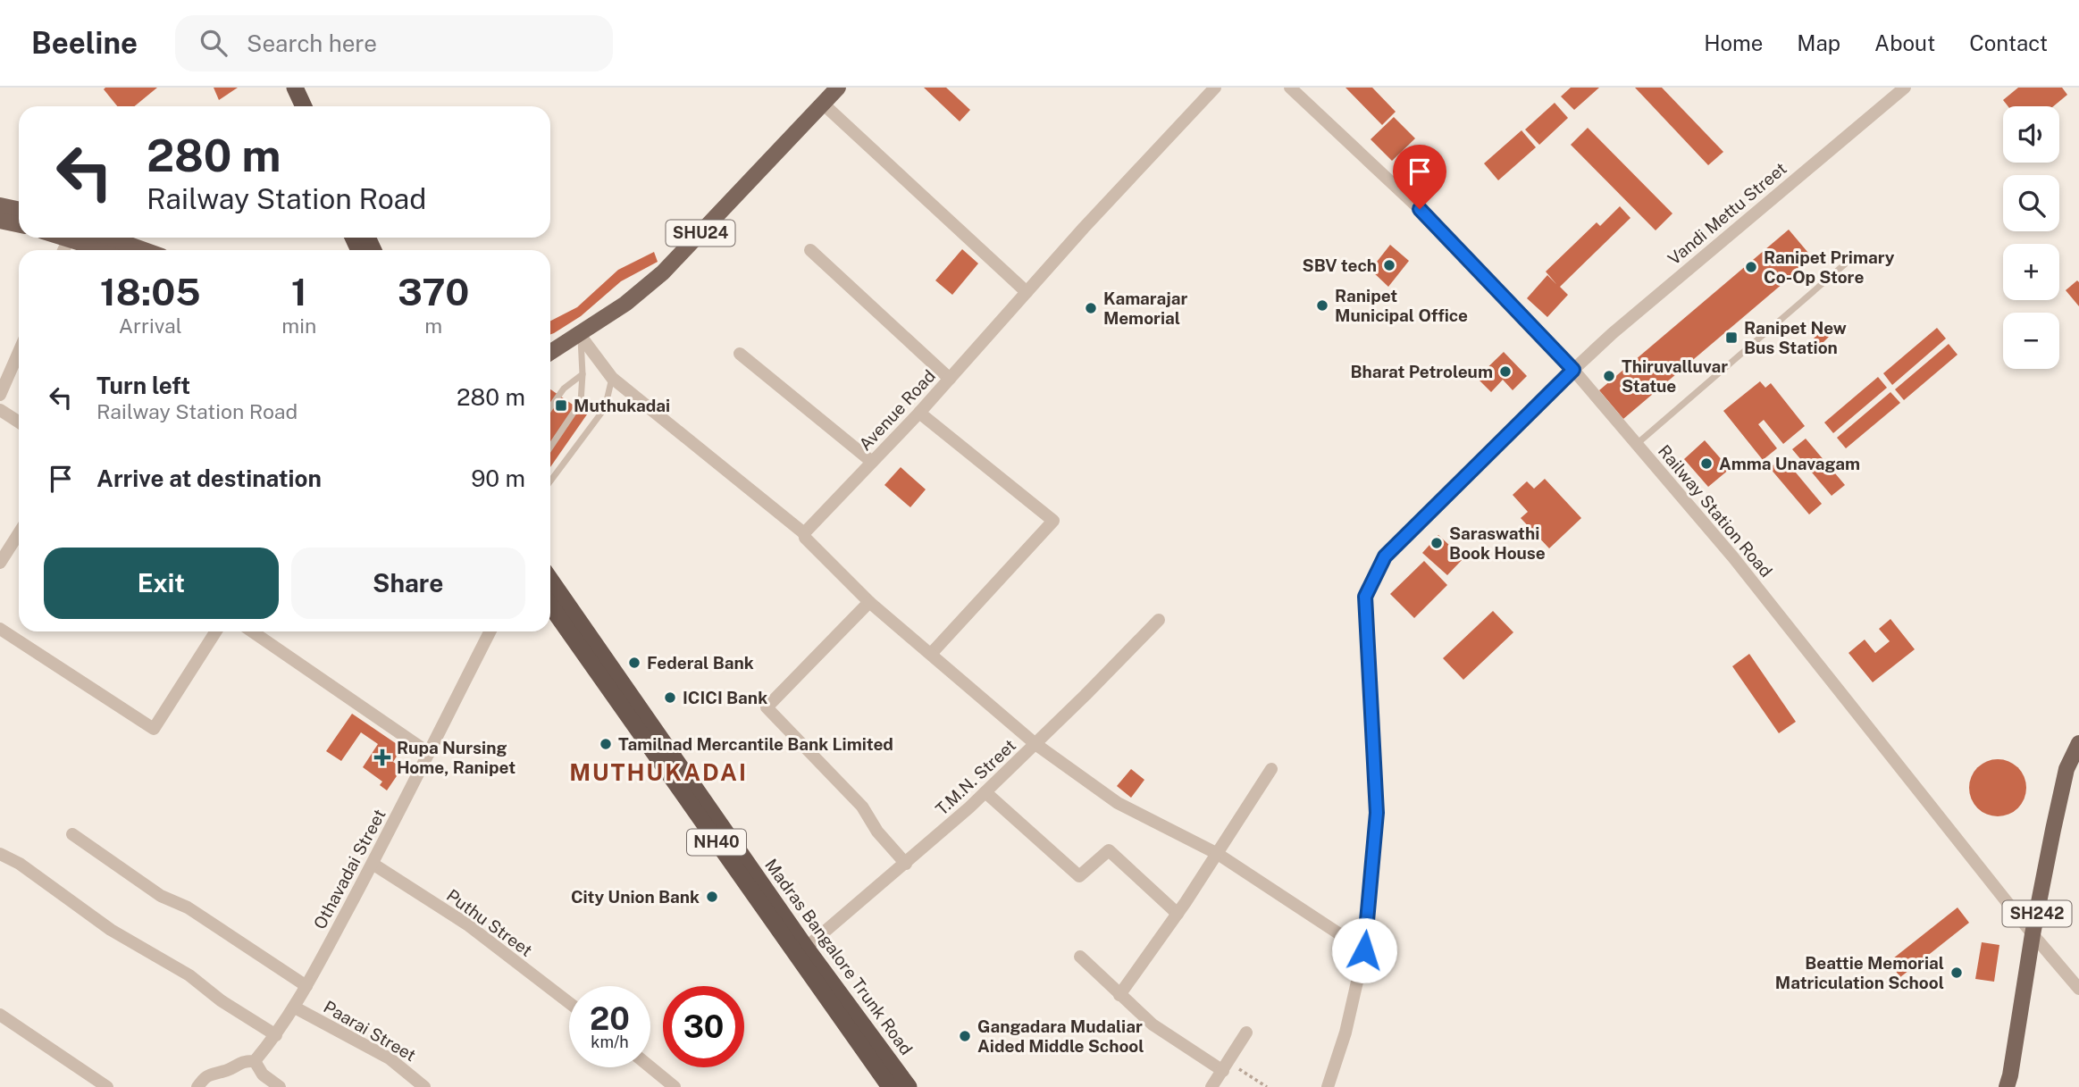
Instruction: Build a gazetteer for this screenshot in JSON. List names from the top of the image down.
{
  "streets": {
    "highway": ["NH40", "Madras Bangalore Trunk Road"],
    "main road": ["SHU24", "SH242"],
    "street": [
      "Vandi Mettu Street",
      "Avenue Road",
      "Railway Station Road",
      "T.M.N. Street",
      "Othavadai Street",
      "Puthu Street",
      "Paarai Street"
    ]
  },
  "crossings": [
    ["Vandi Mettu Street", "Railway Station Road"],
    ["Railway Station Road", "SH242"],
    ["T.M.N. Street", "Madras Bangalore Trunk Road"],
    ["Othavadai Street", "Puthu Street"],
    ["Othavadai Street", "Paarai Street"]
  ],
  "districts": ["MUTHUKADAI"],
  "places": {
    "other": [
      "SBV tech",
      "Ranipet Primary Co-Op Store",
      "Ranipet Municipal Office",
      "Kamarajar Memorial",
      "Bharat Petroleum",
      "Thiruvalluvar Statue",
      "Amma Unavagam",
      "Saraswathi Book House",
      "Federal Bank",
      "ICICI Bank",
      "Tamilnad Mercantile Bank Limited",
      "City Union Bank",
      "Beattie Memorial Matriculation School",
      "Gangadara Mudaliar Aided Middle School"
    ],
    "transit": ["Ranipet New Bus Station", "Muthukadai"],
    "health": ["Rupa Nursing Home, Ranipet"]
  },
  "page": {
    "header": "Beeline",
    "search": "Search here",
    "nav": [
      "Home",
      "Map",
      "About",
      "Contact"
    ],
    "map_buttons": ["+", "−"],
    "turn": ["280 m", "Railway Station Road"],
    "eta": [
      "18:05",
      "Arrival",
      "1",
      "min",
      "370",
      "m"
    ],
    "list": [
      {
        "name": "Turn left",
        "note": "Railway Station Road",
        "value": "280 m"
      },
      {
        "name": "Arrive at destination",
        "value": "90 m"
      }
    ],
    "buttons": ["Exit", "Share"],
    "speed": "20 km/h",
    "limit": "30"
  }
}
